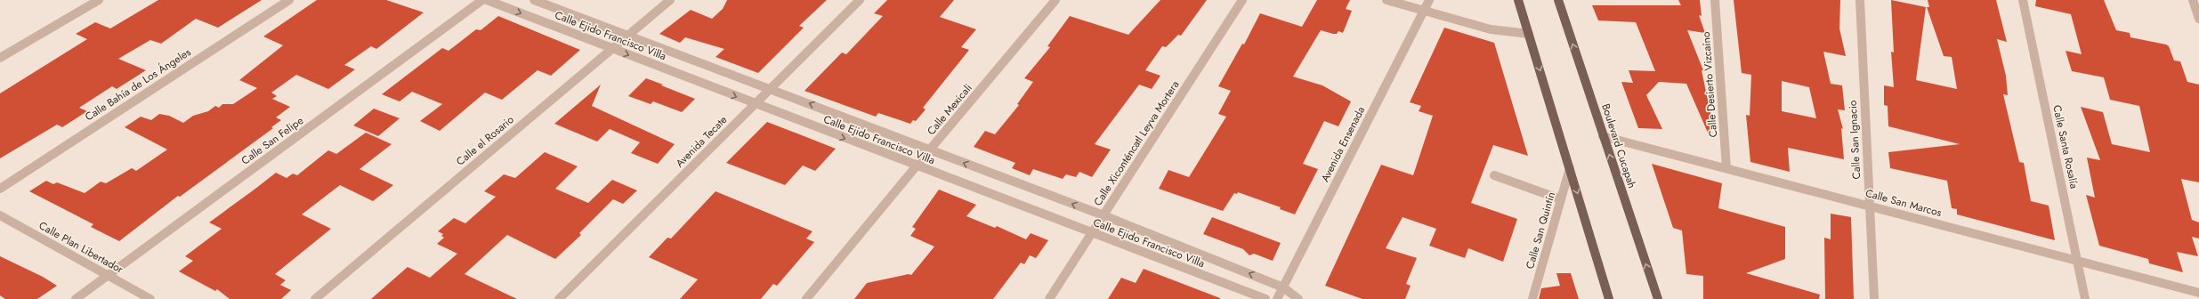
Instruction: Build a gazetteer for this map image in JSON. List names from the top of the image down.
{
  "streets": {
    "main road": ["Boulevard Cucapah"],
    "street": [
      "Calle Ejido Francisco Villa",
      "Calle Bahía de Los Ángeles",
      "Calle Desierto Vizcaíno",
      "Calle Mexicali",
      "Calle San Ignacio",
      "Calle San Felipe",
      "Calle el Rosario",
      "Avenida Tecate",
      "Calle Xiconténcatl Leyva Mortera",
      "Avenida Ensenada",
      "Calle Santa Rosalía",
      "Calle San Marcos",
      "Calle San Quintín",
      "Calle Plan Libertador"
    ]
  },
  "crossings": [
    ["Calle Ejido Francisco Villa", "Calle Mexicali"],
    ["Calle Ejido Francisco Villa", "Calle el Rosario"],
    ["Calle Ejido Francisco Villa", "Avenida Tecate"],
    ["Calle Ejido Francisco Villa", "Calle Xiconténcatl Leyva Mortera"],
    ["Calle Ejido Francisco Villa", "Avenida Ensenada"],
    ["Calle Desierto Vizcaíno", "Calle San Marcos"],
    ["Calle San Ignacio", "Calle San Marcos"],
    ["Calle San Felipe", "Calle Plan Libertador"],
    ["Boulevard Cucapah", "Calle San Marcos"],
    ["Calle Santa Rosalía", "Calle San Marcos"]
  ]
}
